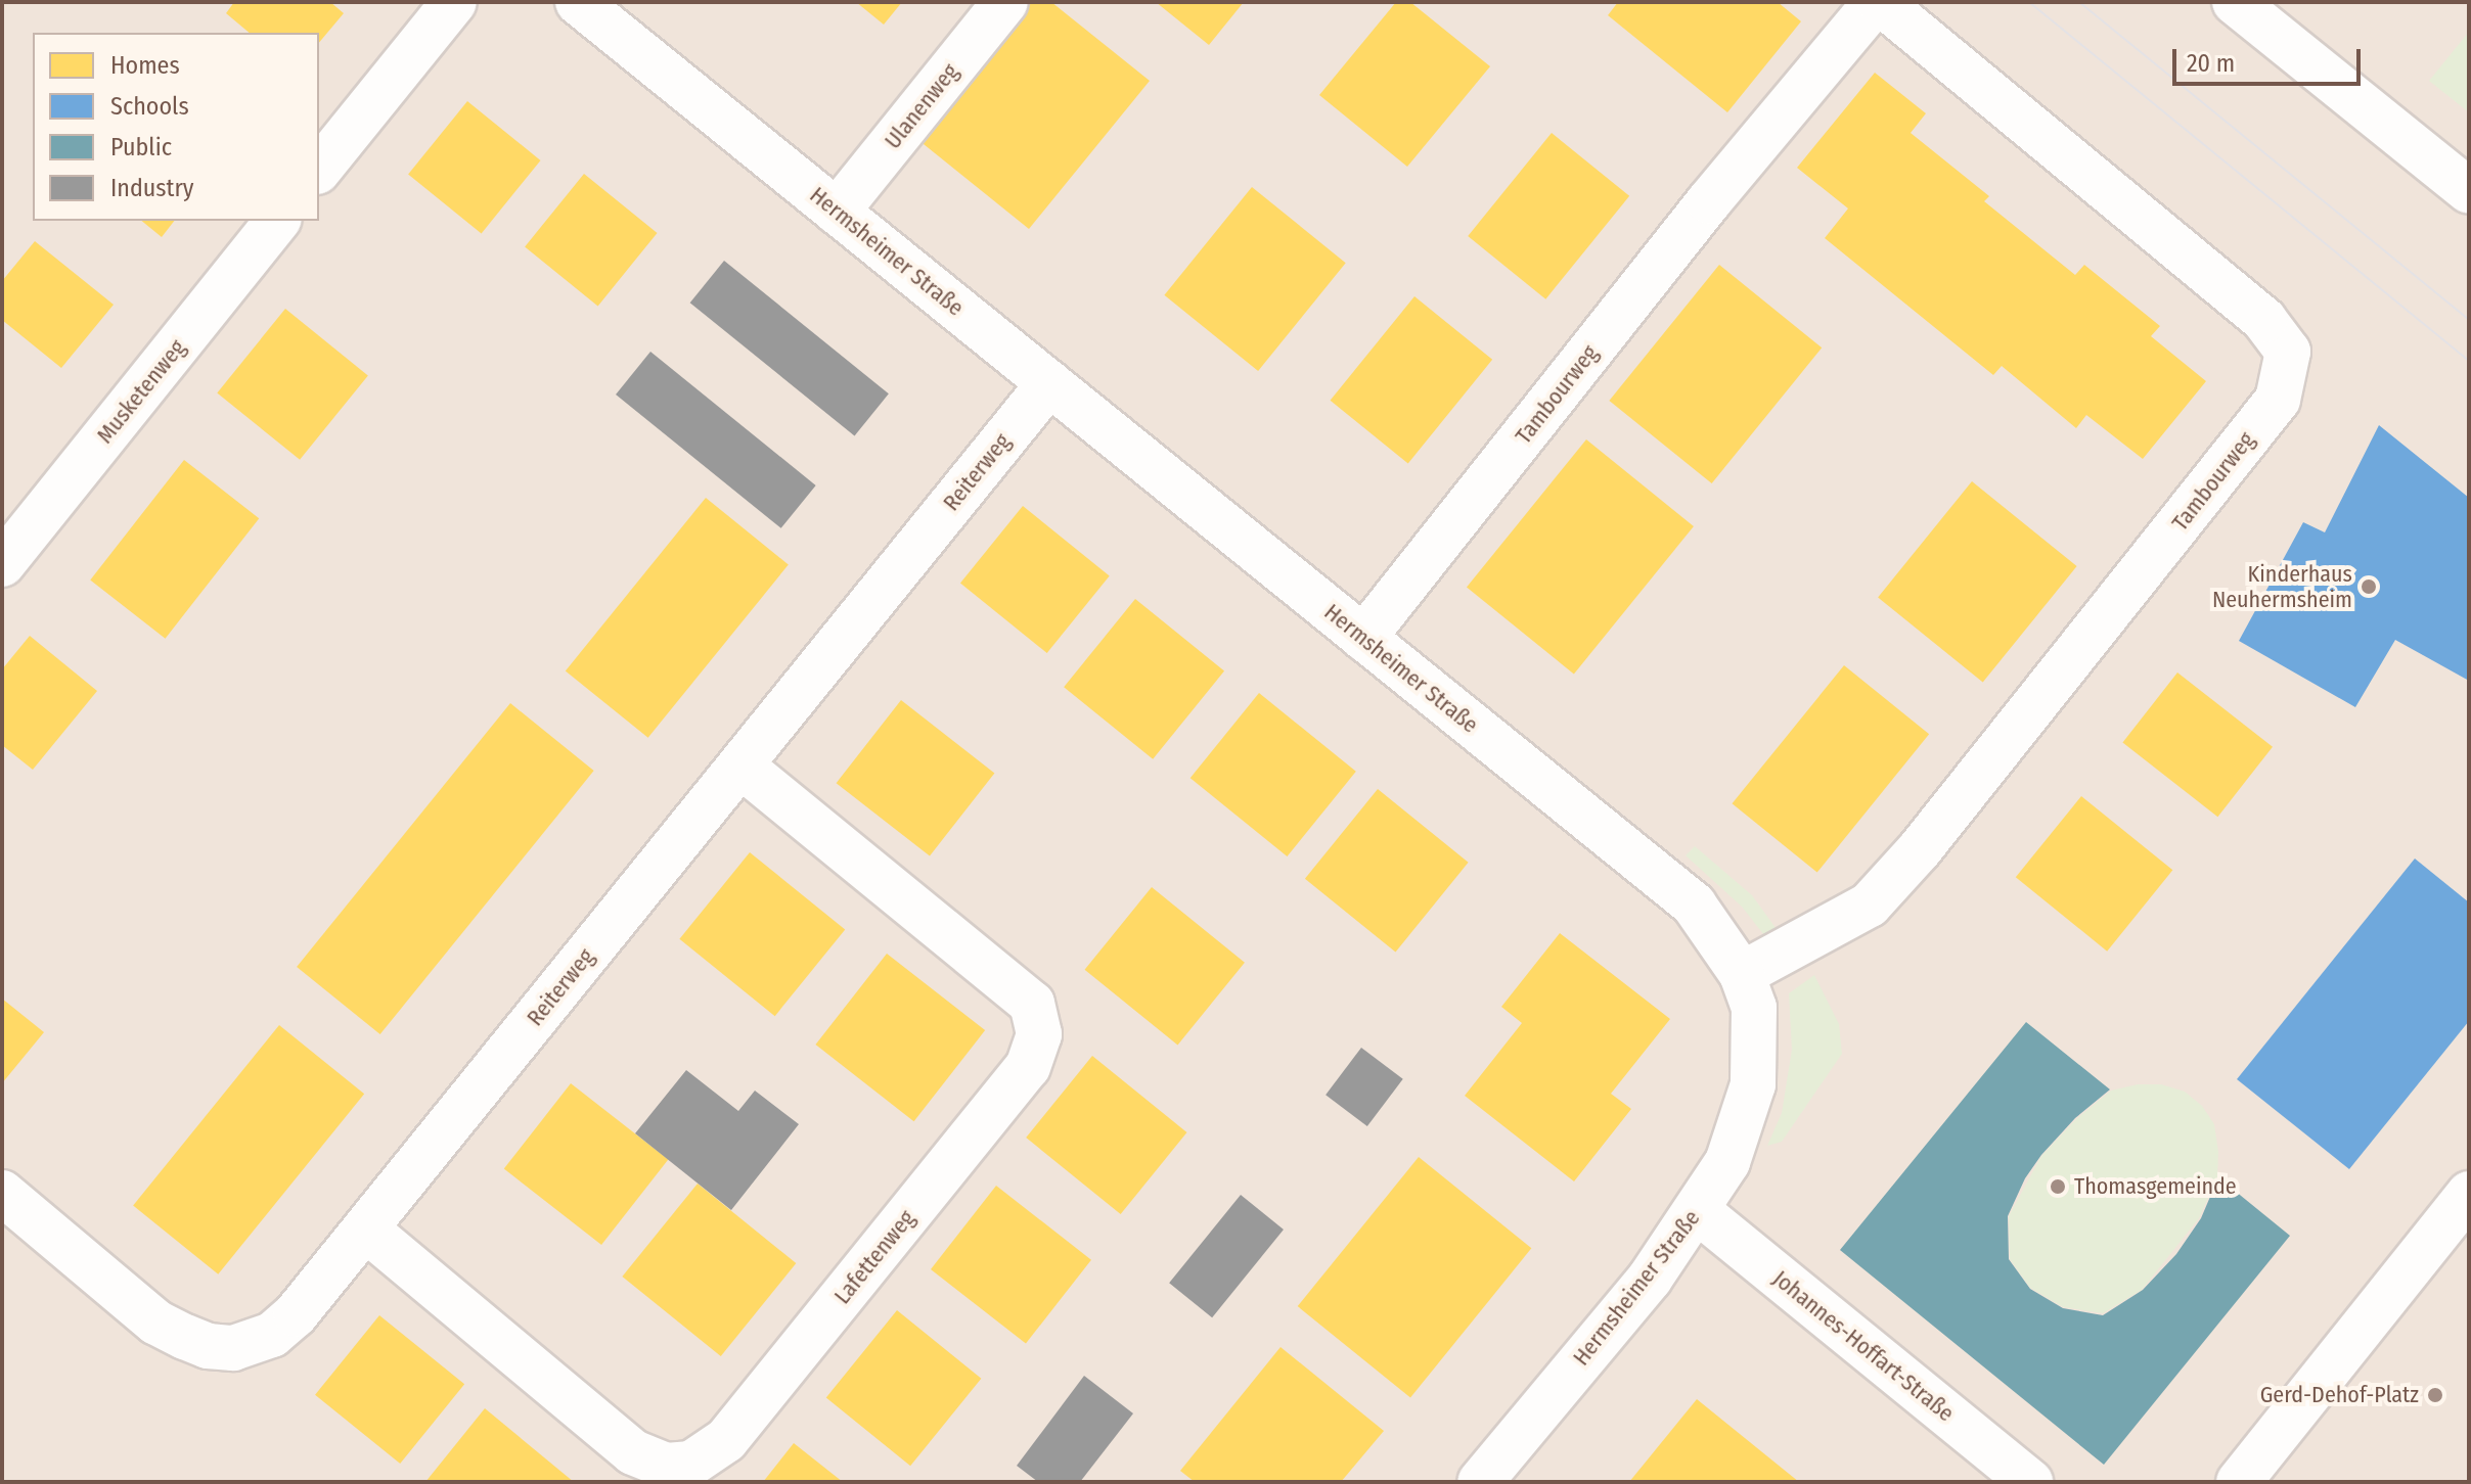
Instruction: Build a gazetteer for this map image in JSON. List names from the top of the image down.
{
  "streets": {
    "street": [
      "Ulanenweg",
      "Hermsheimer Straße",
      "Musketenweg",
      "Tambourweg",
      "Reiterweg",
      "Lafettenweg",
      "Johannes-Hoffart-Straße"
    ]
  },
  "crossings": [
    ["Ulanenweg", "Hermsheimer Straße"],
    ["Hermsheimer Straße", "Tambourweg"],
    ["Hermsheimer Straße", "Reiterweg"],
    ["Hermsheimer Straße", "Johannes-Hoffart-Straße"],
    ["Reiterweg", "Lafettenweg"]
  ],
  "places": ["Kinderhaus Neuhermsheim", "Thomasgemeinde", "Gerd-Dehof-Platz"],
  "legend": [
    "Homes",
    "Schools",
    "Public",
    "Industry"
  ],
  "scale_bar": "20 m"
}
